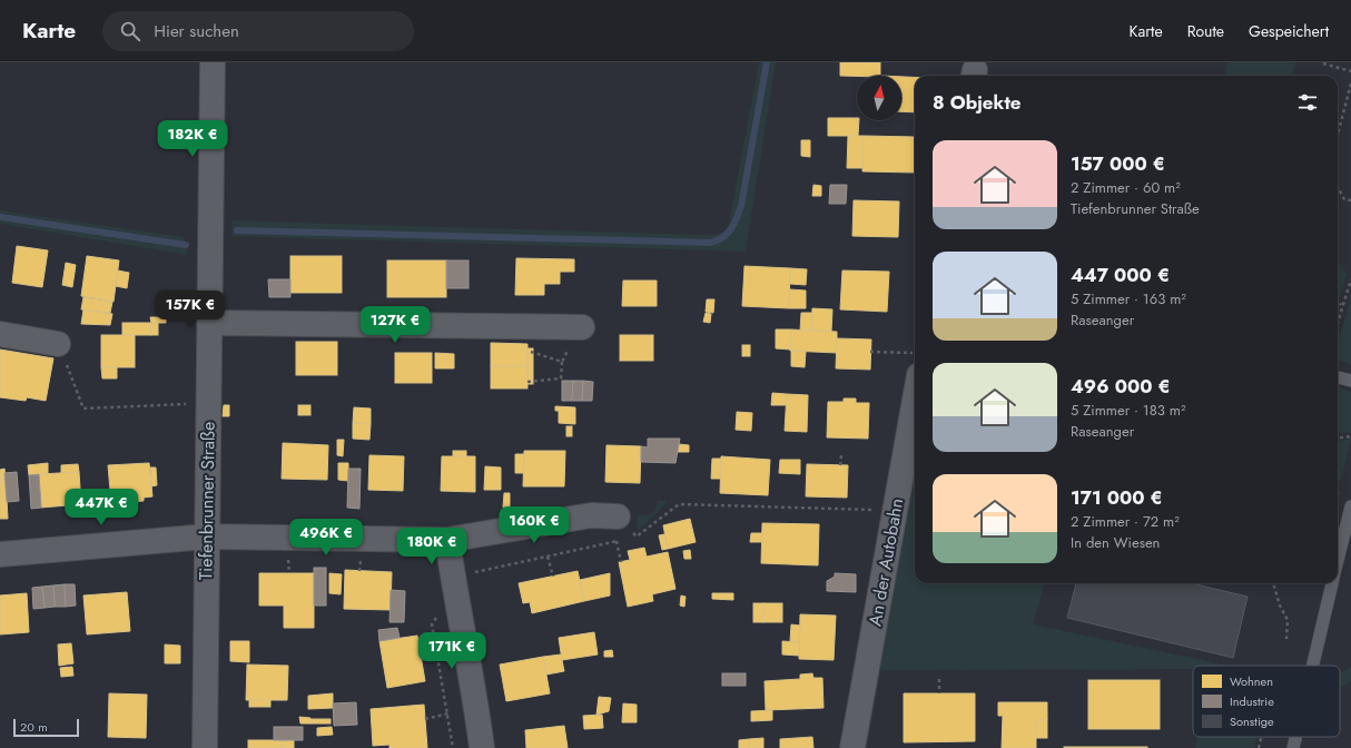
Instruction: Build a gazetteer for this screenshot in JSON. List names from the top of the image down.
{
  "streets": {
    "street": ["Tiefenbrunner Straße", "An der Autobahn"]
  },
  "legend": ["Wohnen", "Industrie", "Sonstige"],
  "scale_bar": "20 m",
  "north": "top",
  "page": {
    "header": "Karte",
    "search": "Hier suchen",
    "nav": ["Karte", "Route", "Gespeichert"],
    "heading": "8 Objekte",
    "price": [
      "182K €",
      "157K €",
      "127K €",
      "447K €",
      "160K €",
      "496K €",
      "180K €",
      "171K €"
    ],
    "list": [
      {
        "name": "157 000 €",
        "note": "2 Zimmer · 60 m² · Tiefenbrunner Straße"
      },
      {
        "name": "447 000 €",
        "note": "5 Zimmer · 163 m² · Raseanger"
      },
      {
        "name": "496 000 €",
        "note": "5 Zimmer · 183 m² · Raseanger"
      },
      {
        "name": "171 000 €",
        "note": "2 Zimmer · 72 m² · In den Wiesen"
      }
    ],
    "scale": "20 m"
  }
}
